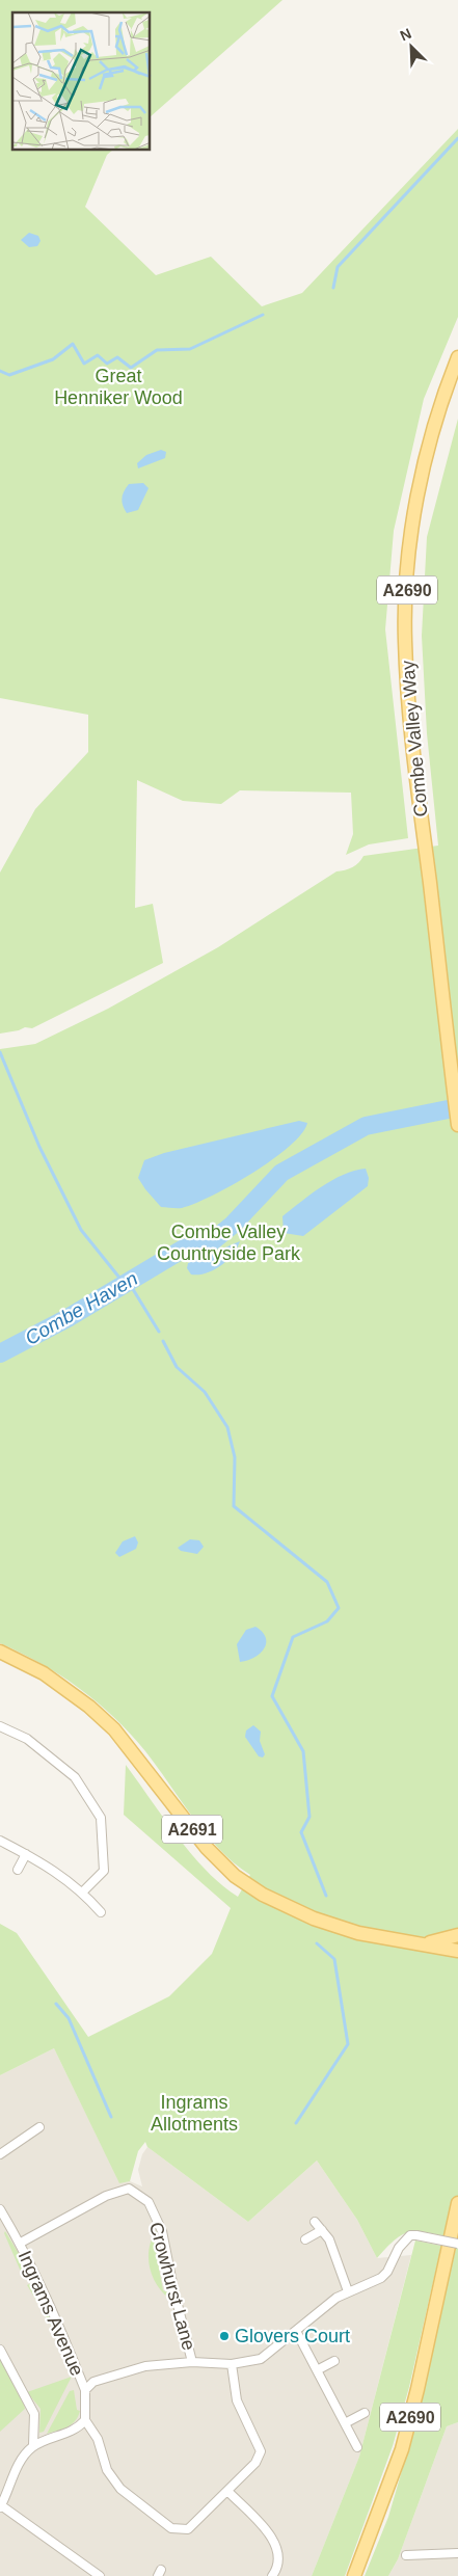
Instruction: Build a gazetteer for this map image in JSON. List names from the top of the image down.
{
  "streets": {
    "main road": ["A2690", "Combe Valley Way", "A2691"],
    "street": ["Crowhurst Lane", "Ingrams Avenue"]
  },
  "crossings": [
    ["Crowhurst Lane", "Ingrams Avenue"]
  ],
  "water": ["Combe Haven"],
  "parks": ["Great Henniker Wood", "Combe Valley Countryside Park", "Ingrams Allotments"],
  "places": ["Glovers Court"],
  "north": "top left"
}
